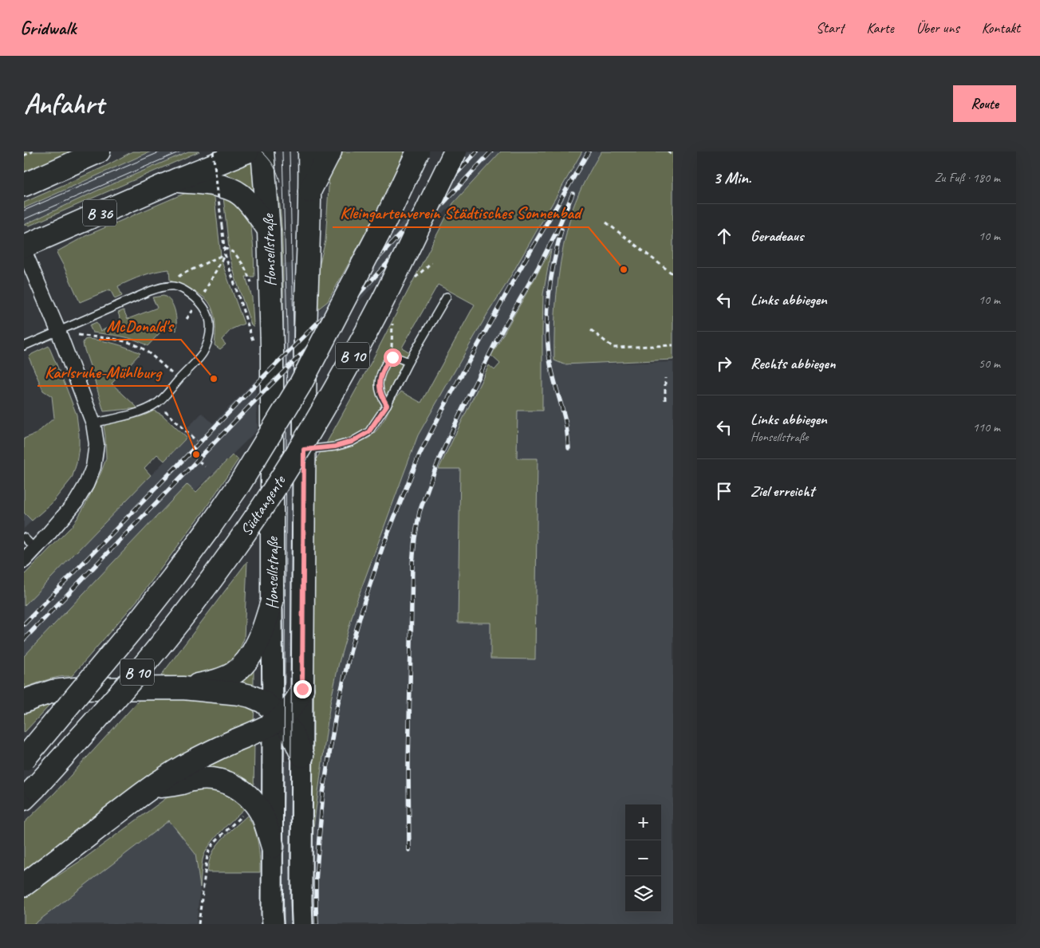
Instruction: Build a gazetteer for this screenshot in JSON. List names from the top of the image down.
{
  "streets": {
    "main road": [
      "B 36",
      "Honsellstraße",
      "B 10",
      "Südtangente"
    ]
  },
  "places": ["Kleingartenverein Städtisches Sonnenbad", "McDonald's", "Karlsruhe-Mühlburg"],
  "page": {
    "header": "Gridwalk",
    "nav": [
      "Start",
      "Karte",
      "Über uns",
      "Kontakt"
    ],
    "buttons": "Route",
    "title": "Anfahrt",
    "heading": ["3 Min.", "Zu Fuß · 180 m"],
    "list": [
      ["Geradeaus", "10 m"],
      ["Links abbiegen", "10 m"],
      ["Rechts abbiegen", "50 m"],
      ["Links abbiegen", "Honsellstraße", "110 m"],
      "Ziel erreicht"
    ],
    "map_buttons": ["+", "−"]
  }
}
